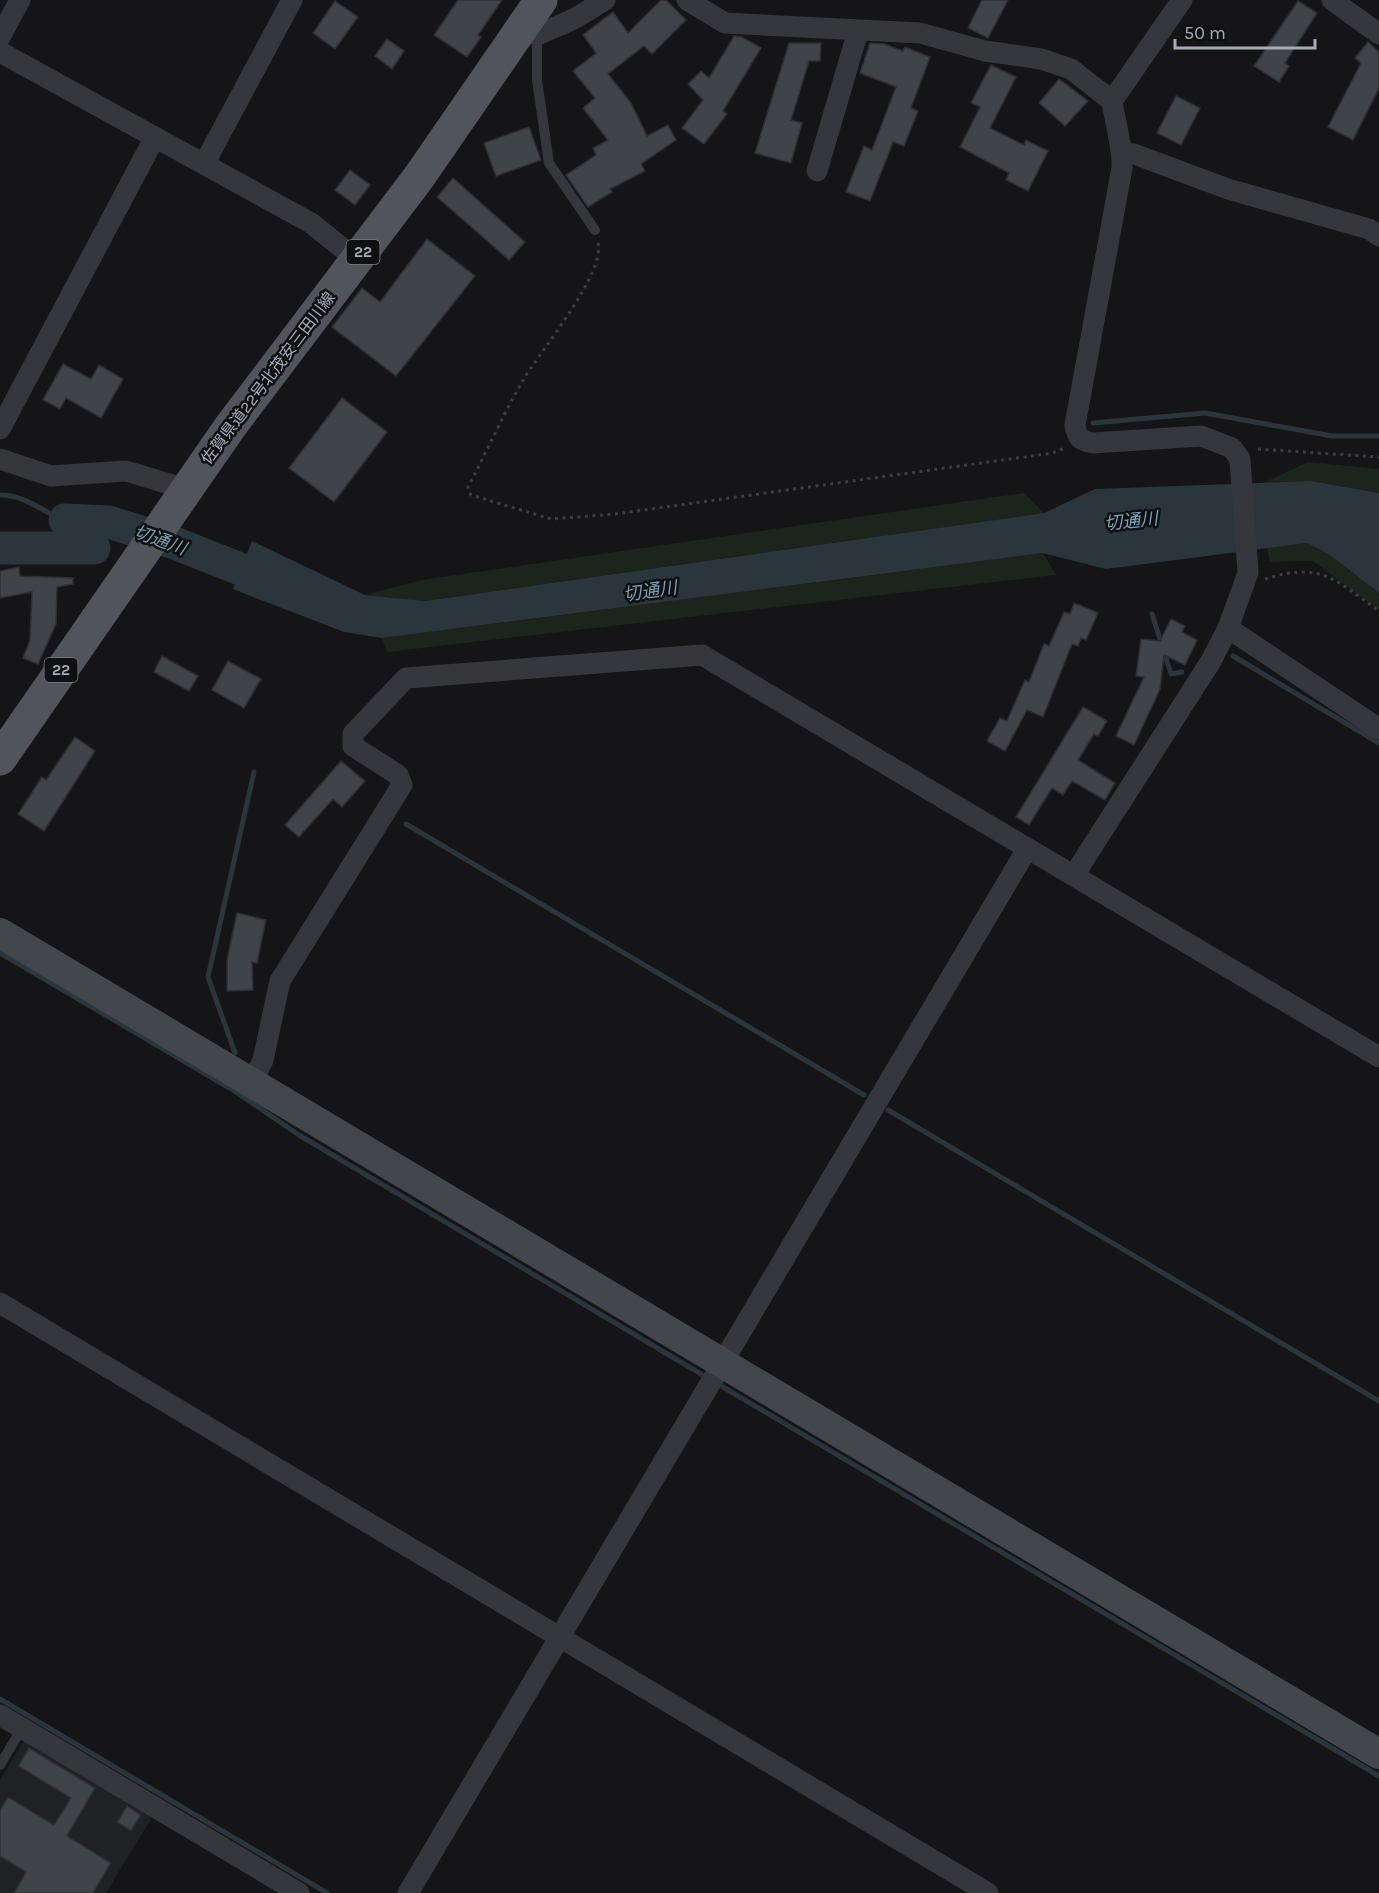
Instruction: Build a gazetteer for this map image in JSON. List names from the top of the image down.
{
  "streets": {
    "main road": ["22", "佐賀県道22号北茂安三田川線"]
  },
  "water": ["切通川"],
  "scale_bar": "50 m"
}
